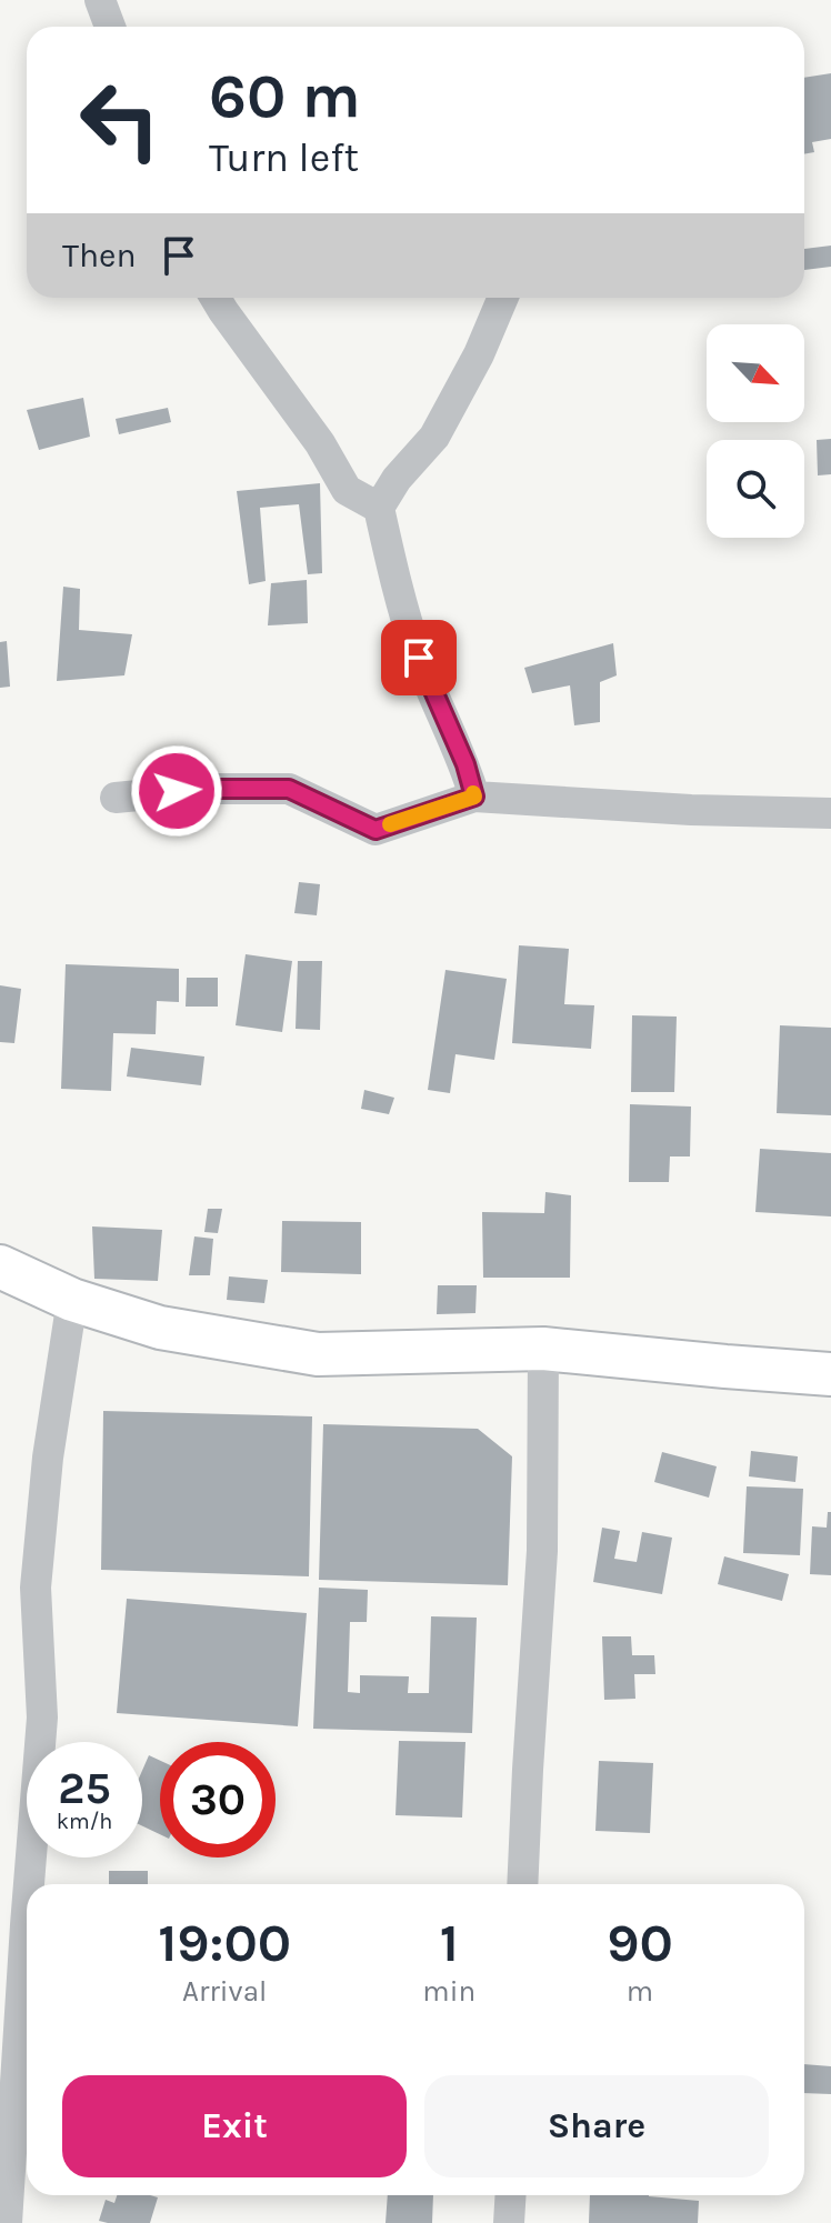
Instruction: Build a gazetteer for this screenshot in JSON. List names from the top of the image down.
{
  "north": "bottom right",
  "page": {
    "turn": ["60 m", "Turn left"],
    "then": "Then",
    "speed": "25 km/h",
    "limit": "30",
    "eta": [
      "19:00",
      "Arrival",
      "1",
      "min",
      "90",
      "m"
    ],
    "buttons": ["Exit", "Share"]
  }
}
